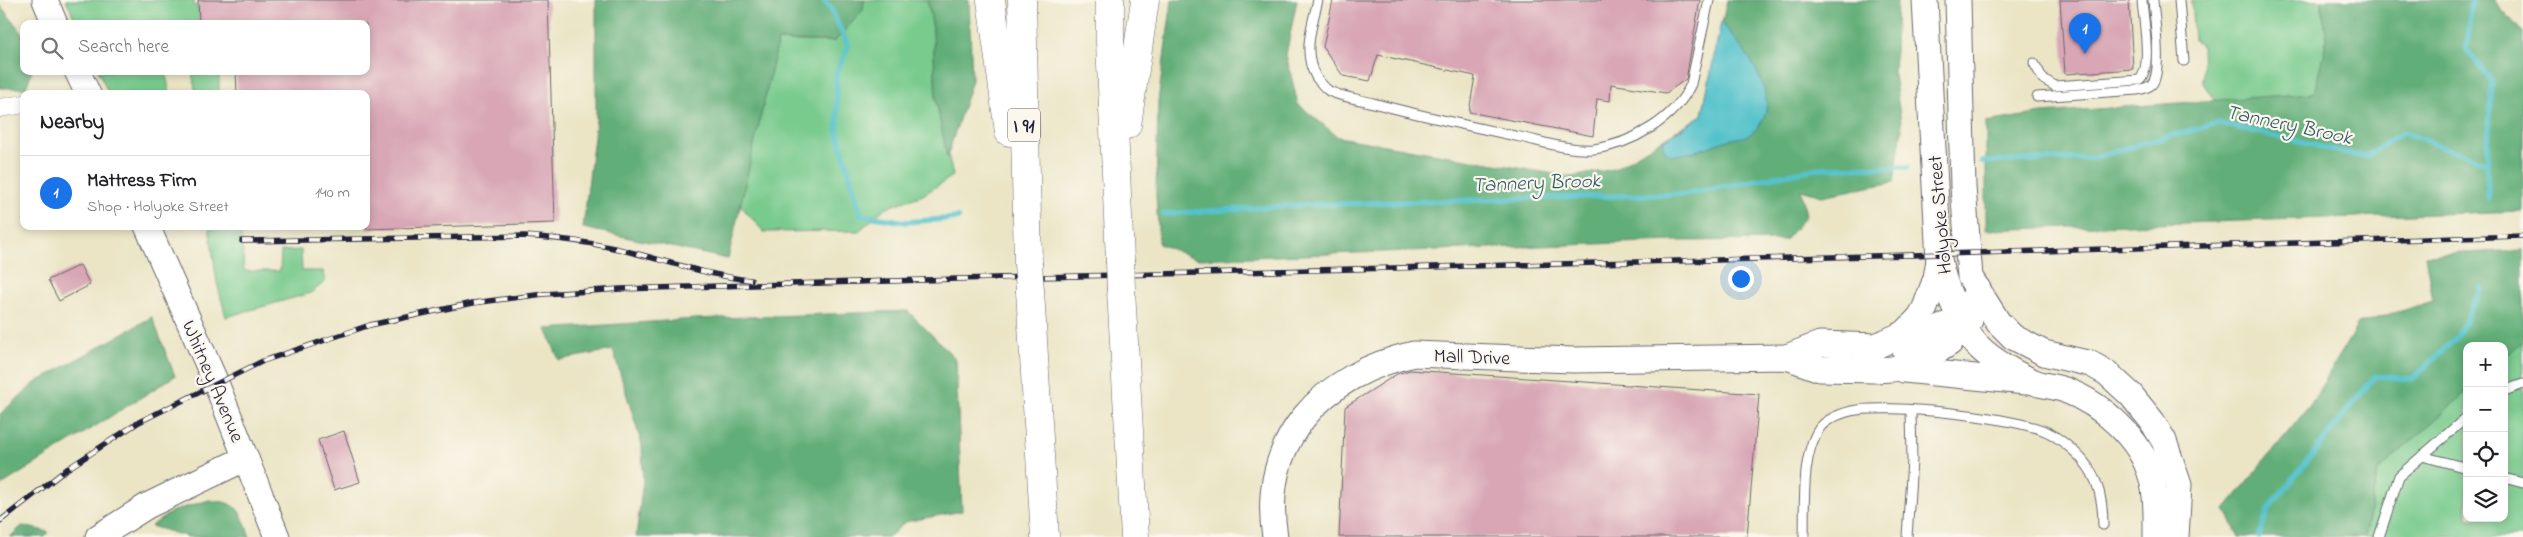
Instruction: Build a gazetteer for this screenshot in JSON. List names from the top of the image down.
{
  "streets": {
    "highway": ["I 91"],
    "street": ["Holyoke Street", "Mall Drive", "Whitney Avenue"]
  },
  "crossings": [
    ["Holyoke Street", "Mall Drive"]
  ],
  "water": ["Tannery Brook"],
  "page": {
    "pins": "1",
    "search": "Search here",
    "heading": "Nearby",
    "list": [
      {
        "mark": "1",
        "name": "Mattress Firm",
        "note": "Shop · Holyoke Street",
        "value": "140 m"
      }
    ],
    "map_buttons": ["+", "−"]
  }
}
